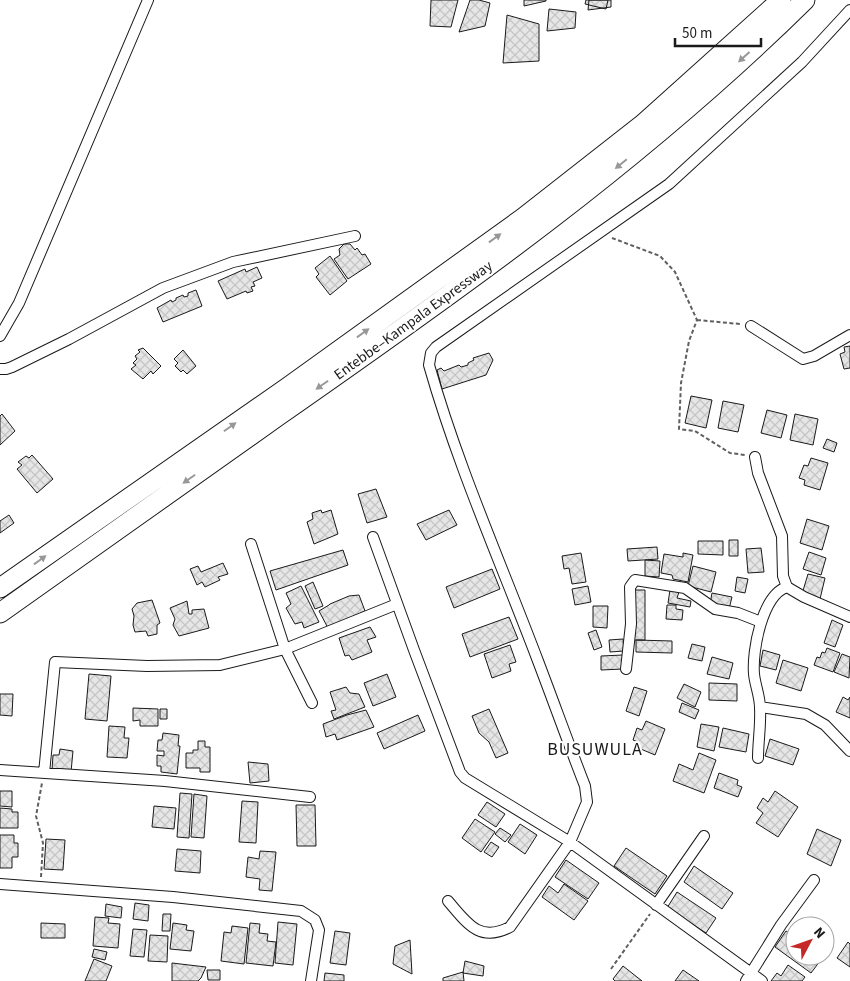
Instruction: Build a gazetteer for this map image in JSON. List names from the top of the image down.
{
  "streets": {
    "highway": ["Entebbe–Kampala Expressway"]
  },
  "districts": ["BUSUWULA"],
  "scale_bar": "50 m",
  "north": "top right"
}
